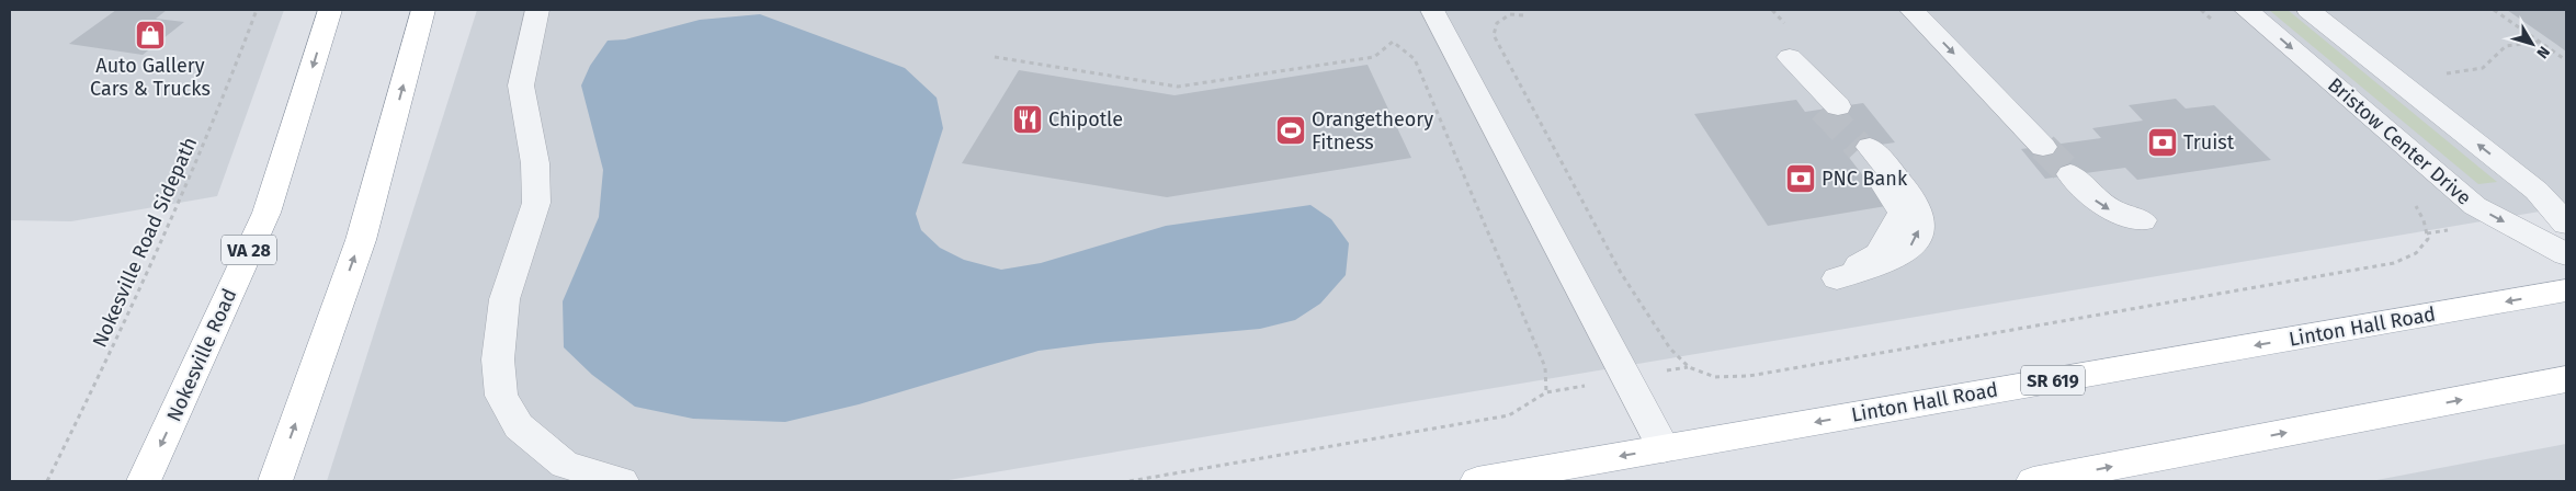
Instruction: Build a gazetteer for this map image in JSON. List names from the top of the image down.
{
  "streets": {
    "main road": [
      "VA 28",
      "Linton Hall Road",
      "Nokesville Road",
      "SR 619"
    ],
    "lane": ["Bristow Center Drive"],
    "path": ["Nokesville Road Sidepath"]
  },
  "places": {
    "shop": ["Auto Gallery Cars & Trucks"],
    "restaurant": ["Chipotle"],
    "sports": ["Orangetheory Fitness"],
    "bank": ["Truist", "PNC Bank"]
  },
  "north": "bottom right"
}
